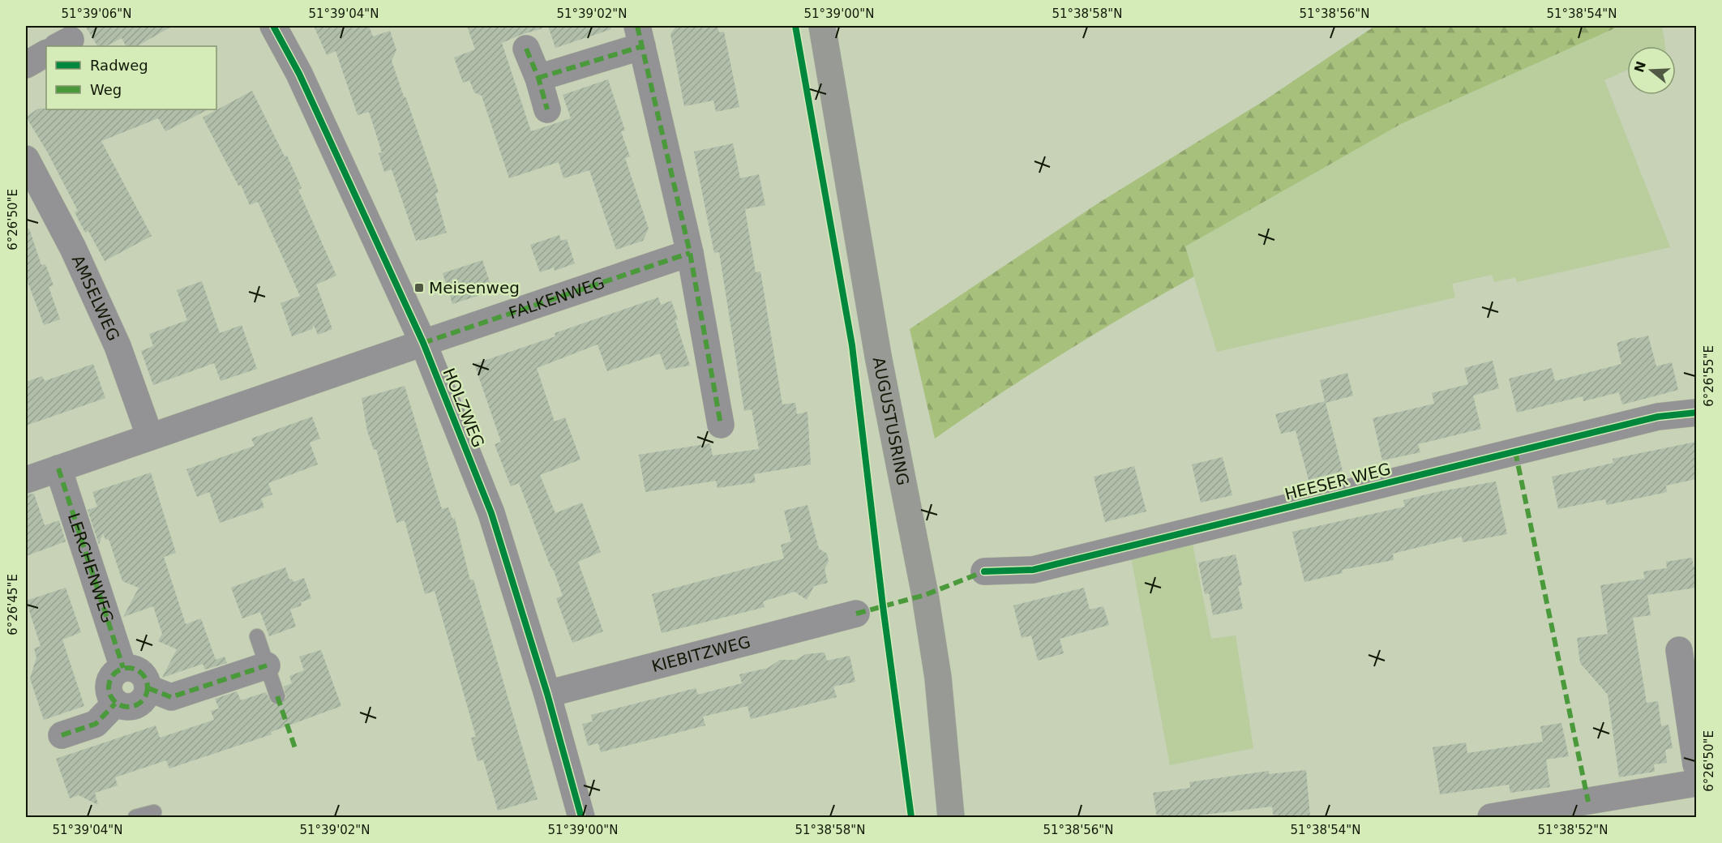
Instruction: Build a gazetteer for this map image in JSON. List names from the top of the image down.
{
  "streets": {
    "main road": ["AUGUSTUSRING"],
    "street": [
      "AMSELWEG",
      "FALKENWEG",
      "HOLZWEG",
      "HEESER WEG",
      "LERCHENWEG",
      "KIEBITZWEG"
    ]
  },
  "crossings": [
    ["FALKENWEG", "HOLZWEG"],
    ["HOLZWEG", "KIEBITZWEG"]
  ],
  "places": {
    "transit": ["Meisenweg"]
  },
  "legend": ["Radweg", "Weg"],
  "north": "left",
  "coordinates": [
    "51°39'06\"N",
    "51°39'04\"N",
    "51°39'02\"N",
    "51°39'00\"N",
    "51°38'58\"N",
    "51°38'56\"N",
    "51°38'54\"N",
    "6°26'50\"E",
    "6°26'55\"E",
    "6°26'45\"E",
    "51°38'52\"N"
  ]
}
